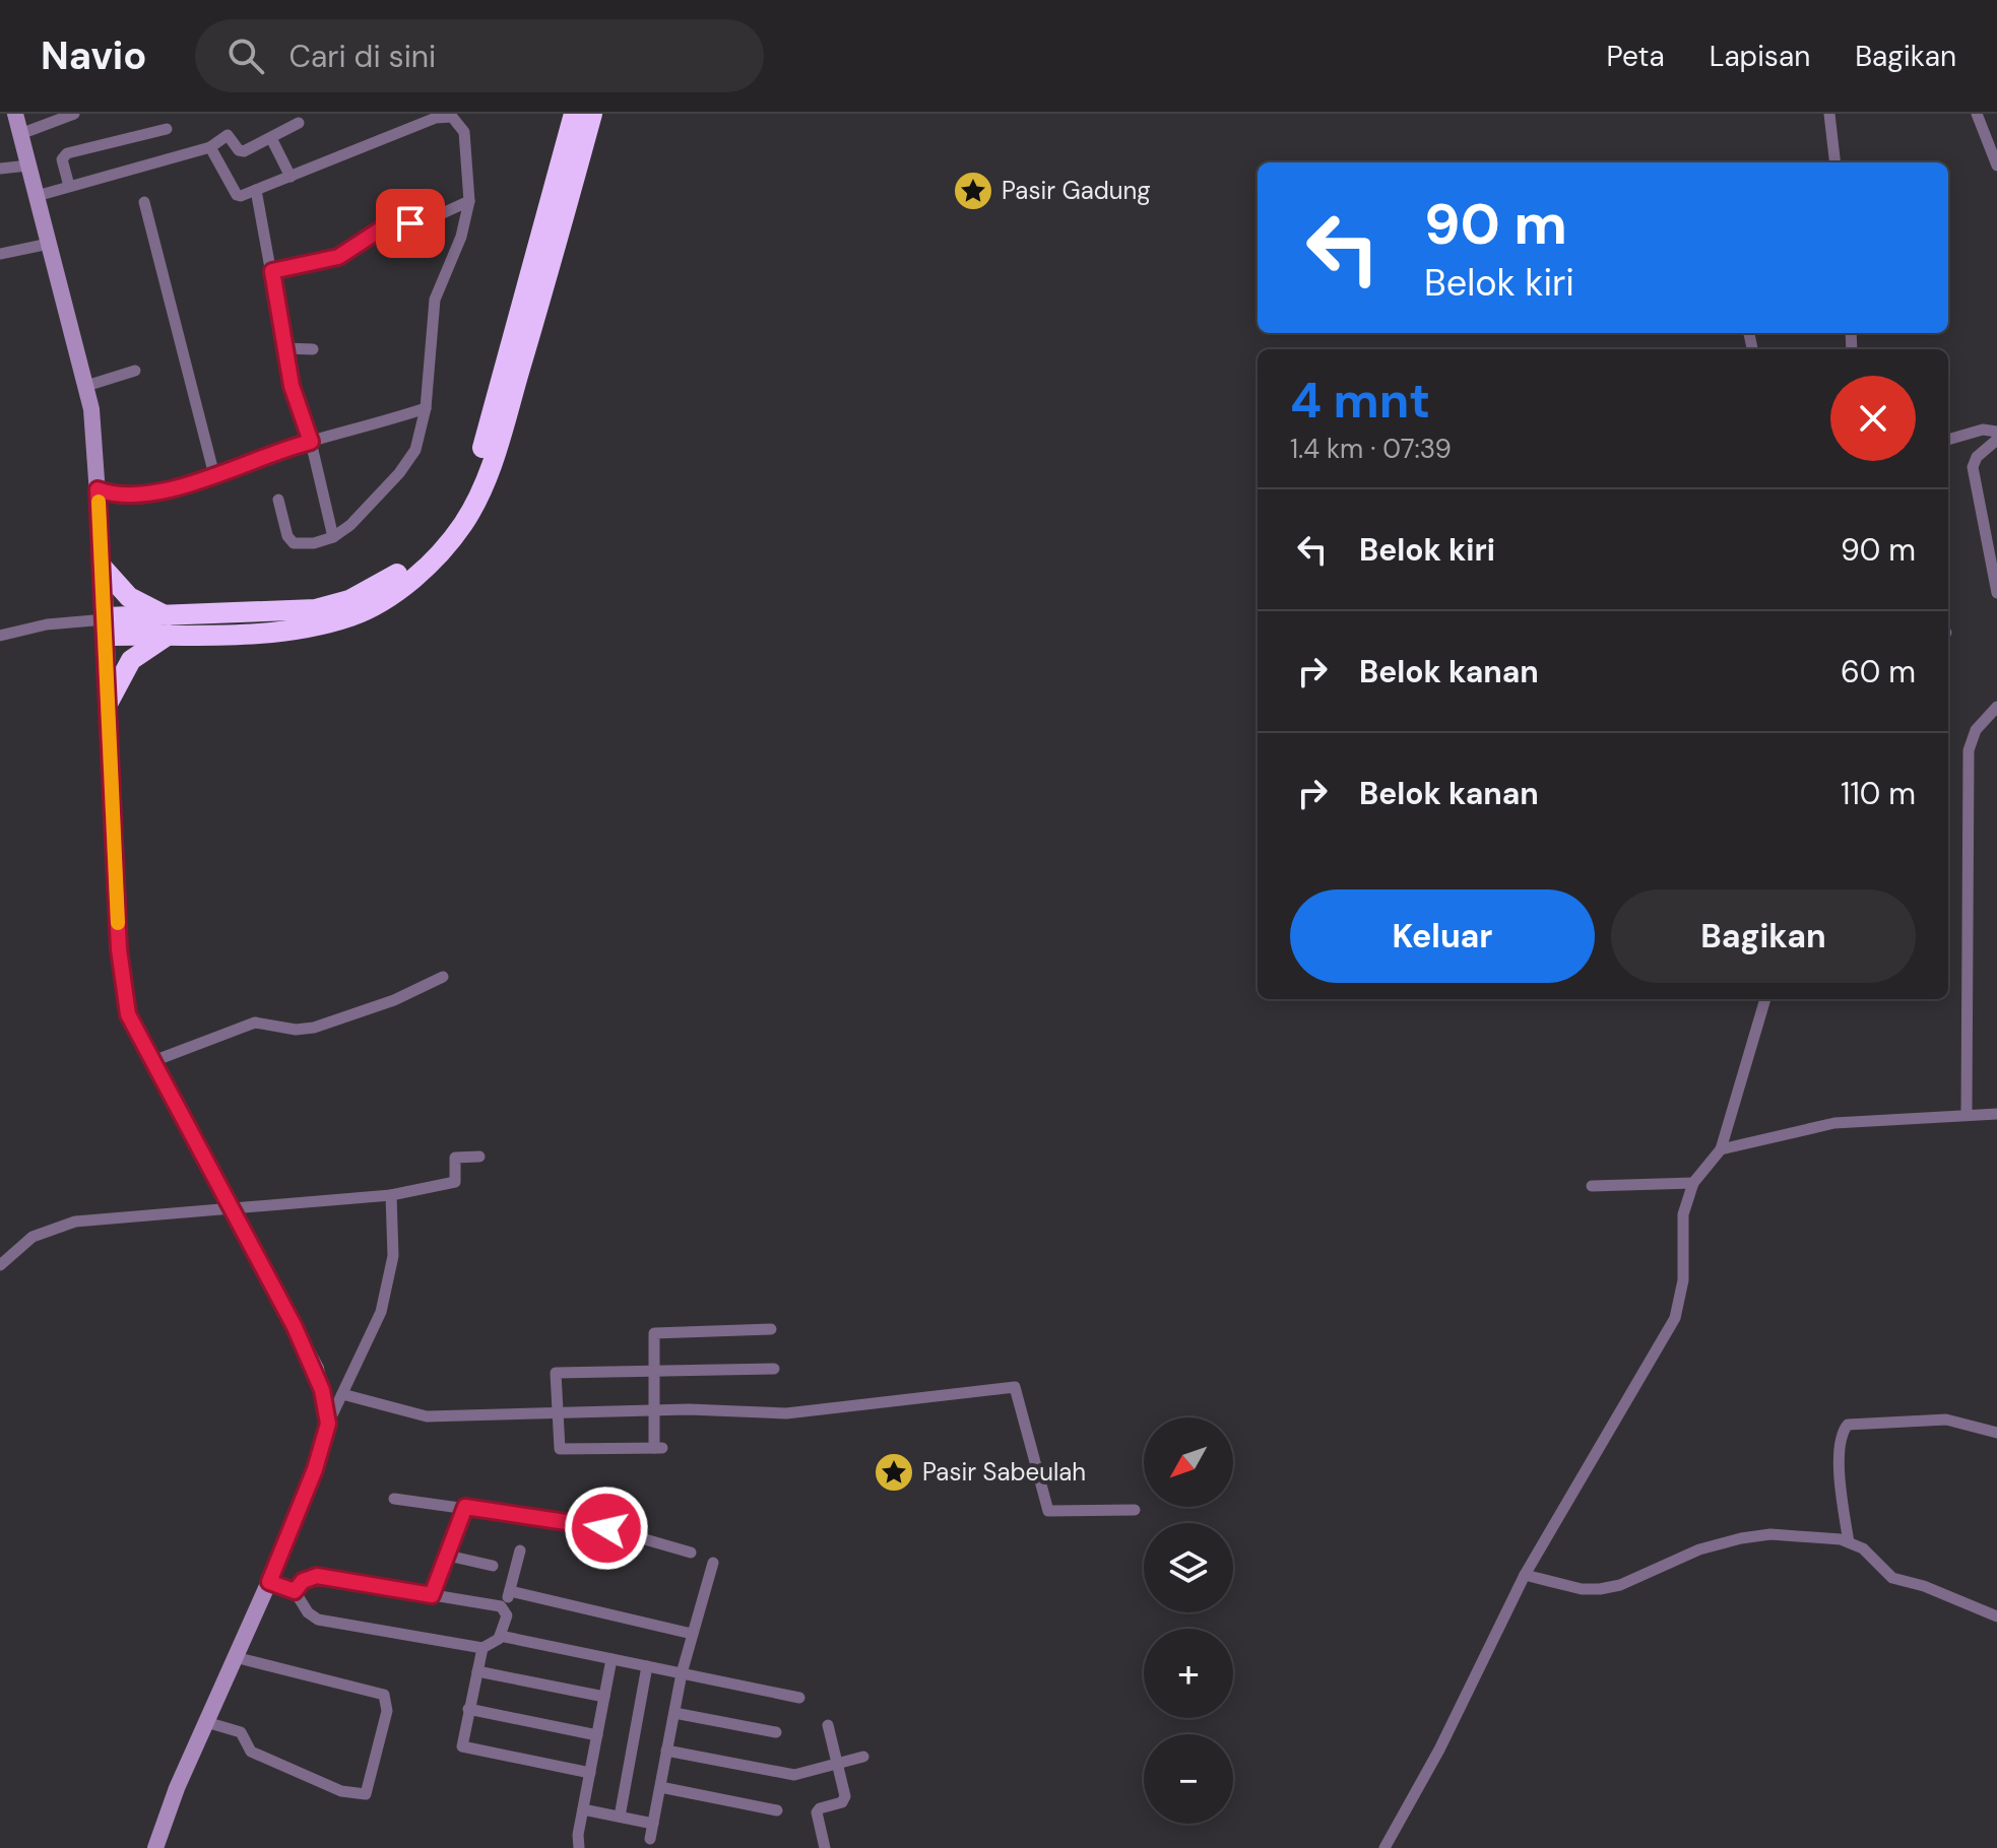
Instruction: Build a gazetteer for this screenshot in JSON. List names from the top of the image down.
{
  "places": {
    "place": ["Pasir Gadung", "Pasir Sabeulah"]
  },
  "north": "bottom left",
  "page": {
    "header": "Navio",
    "search": "Cari di sini",
    "nav": ["Peta", "Lapisan", "Bagikan"],
    "turn": ["90 m", "Belok kiri"],
    "heading": ["4 mnt", "1.4 km · 07:39"],
    "list": [
      {
        "name": "Belok kiri",
        "value": "90 m"
      },
      {
        "name": "Belok kanan",
        "value": "60 m"
      },
      {
        "name": "Belok kanan",
        "value": "110 m"
      }
    ],
    "buttons": ["Keluar", "Bagikan"],
    "map_buttons": ["+", "−"]
  }
}
